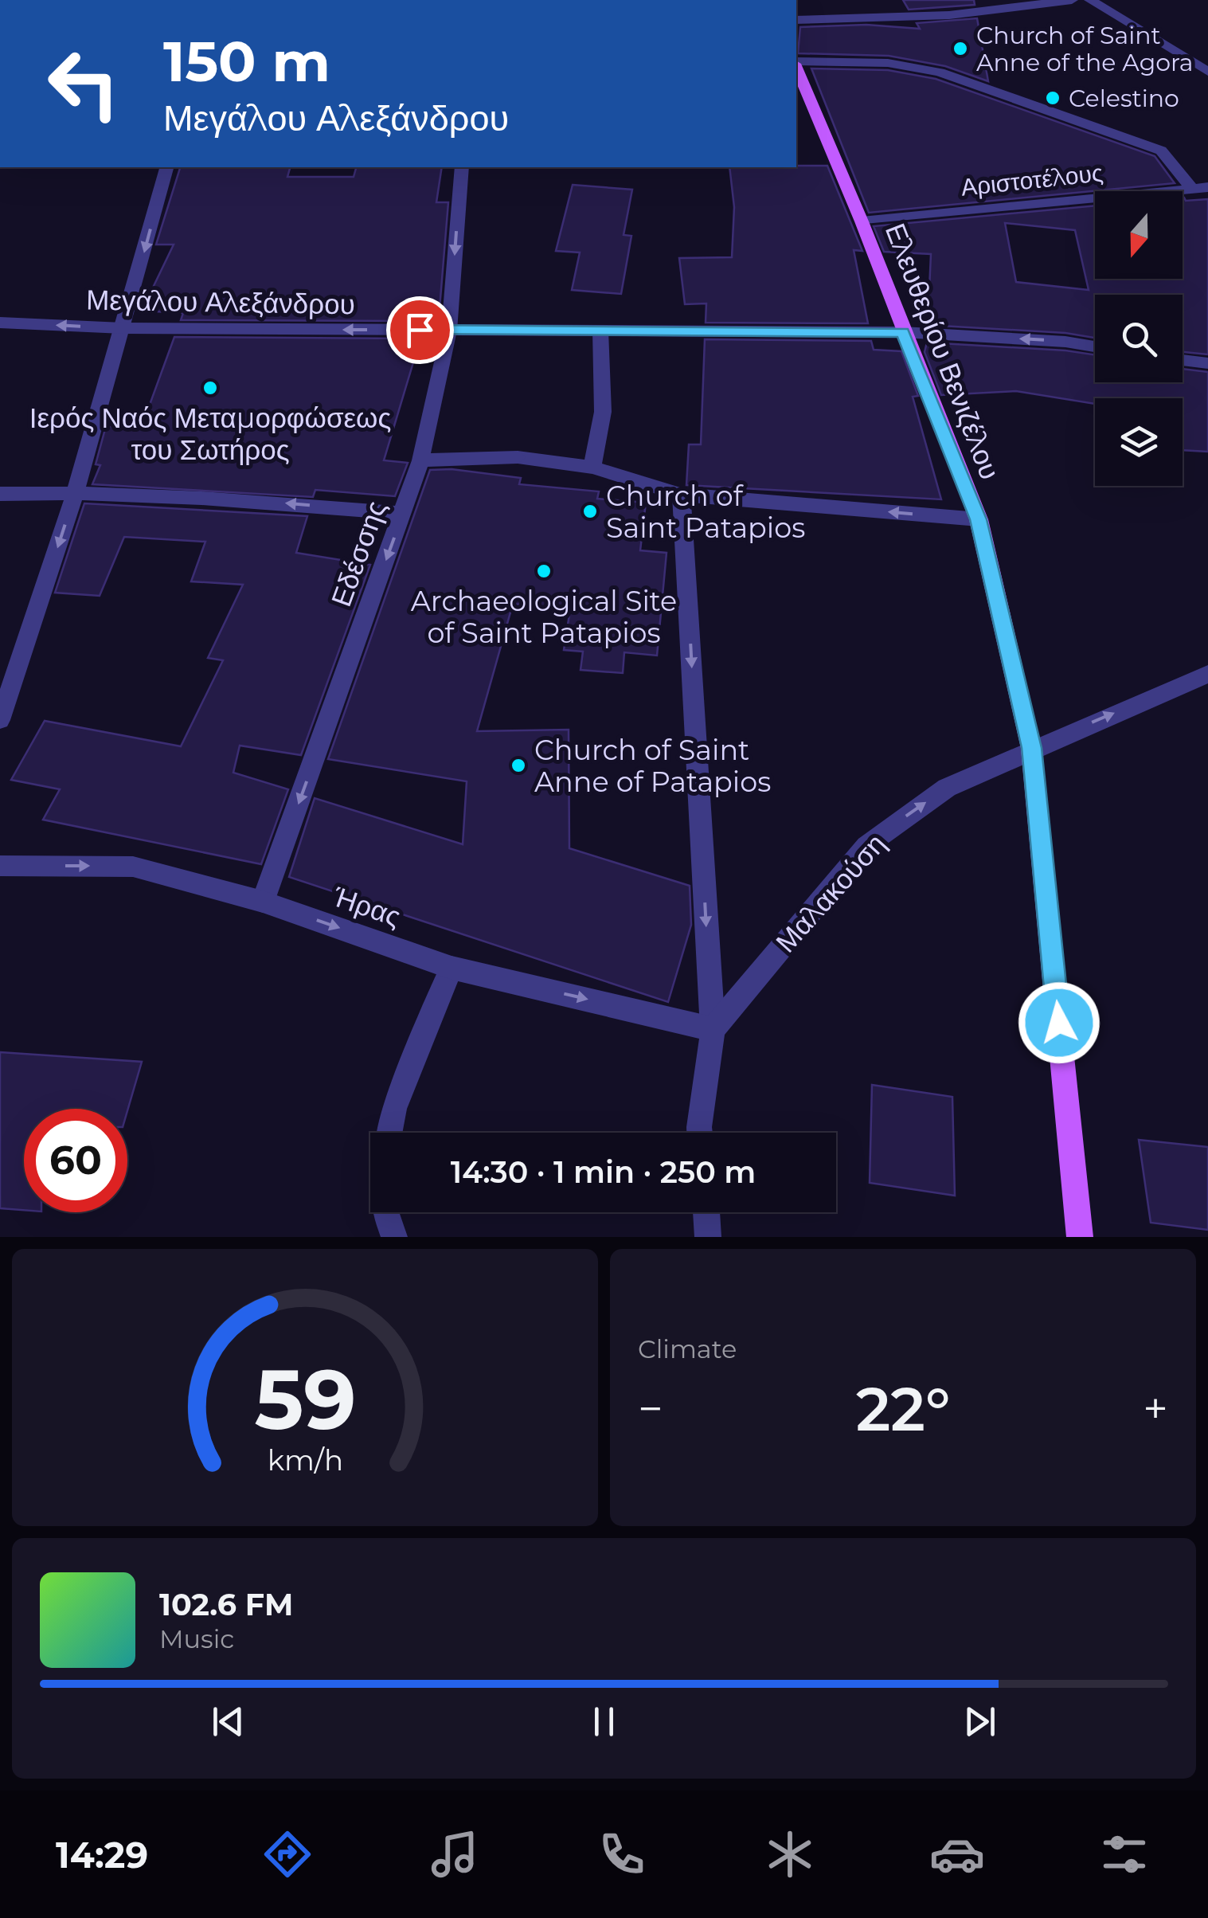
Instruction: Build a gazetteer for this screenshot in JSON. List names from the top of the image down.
{
  "streets": {
    "main road": ["Ελευθερίου Βενιζέλου"],
    "street": [
      "Αριστοτέλους",
      "Μεγάλου Αλεξάνδρου",
      "Εδέσσης",
      "Μαλακούση",
      "Ήρας"
    ]
  },
  "crossings": [
    ["Αριστοτέλους", "Ελευθερίου Βενιζέλου"],
    ["Μεγάλου Αλεξάνδρου", "Ελευθερίου Βενιζέλου"],
    ["Μεγάλου Αλεξάνδρου", "Εδέσσης"],
    ["Ελευθερίου Βενιζέλου", "Μαλακούση"],
    ["Εδέσσης", "Ήρας"],
    ["Μαλακούση", "Ήρας"]
  ],
  "one_way": ["Εδέσσης", "Μαλακούση", "Ήρας"],
  "places": [
    "Church of Saint Anne of the Agora",
    "Celestino",
    "Ιερός Ναός Μεταμορφώσεως του Σωτήρος",
    "Church of Saint Patapios",
    "Archaeological Site of Saint Patapios",
    "Church of Saint Anne of Patapios"
  ],
  "north": "bottom",
  "page": {
    "turn": ["150 m", "Μεγάλου Αλεξάνδρου"],
    "limit": "60",
    "trip": "14:30 · 1 min · 250 m",
    "tile": "Climate",
    "heat": ["−", "22°", "+"],
    "song": ["102.6 FM", "Music"],
    "tabs": "14:29",
    "gauge": ["59", "km/h"]
  }
}
